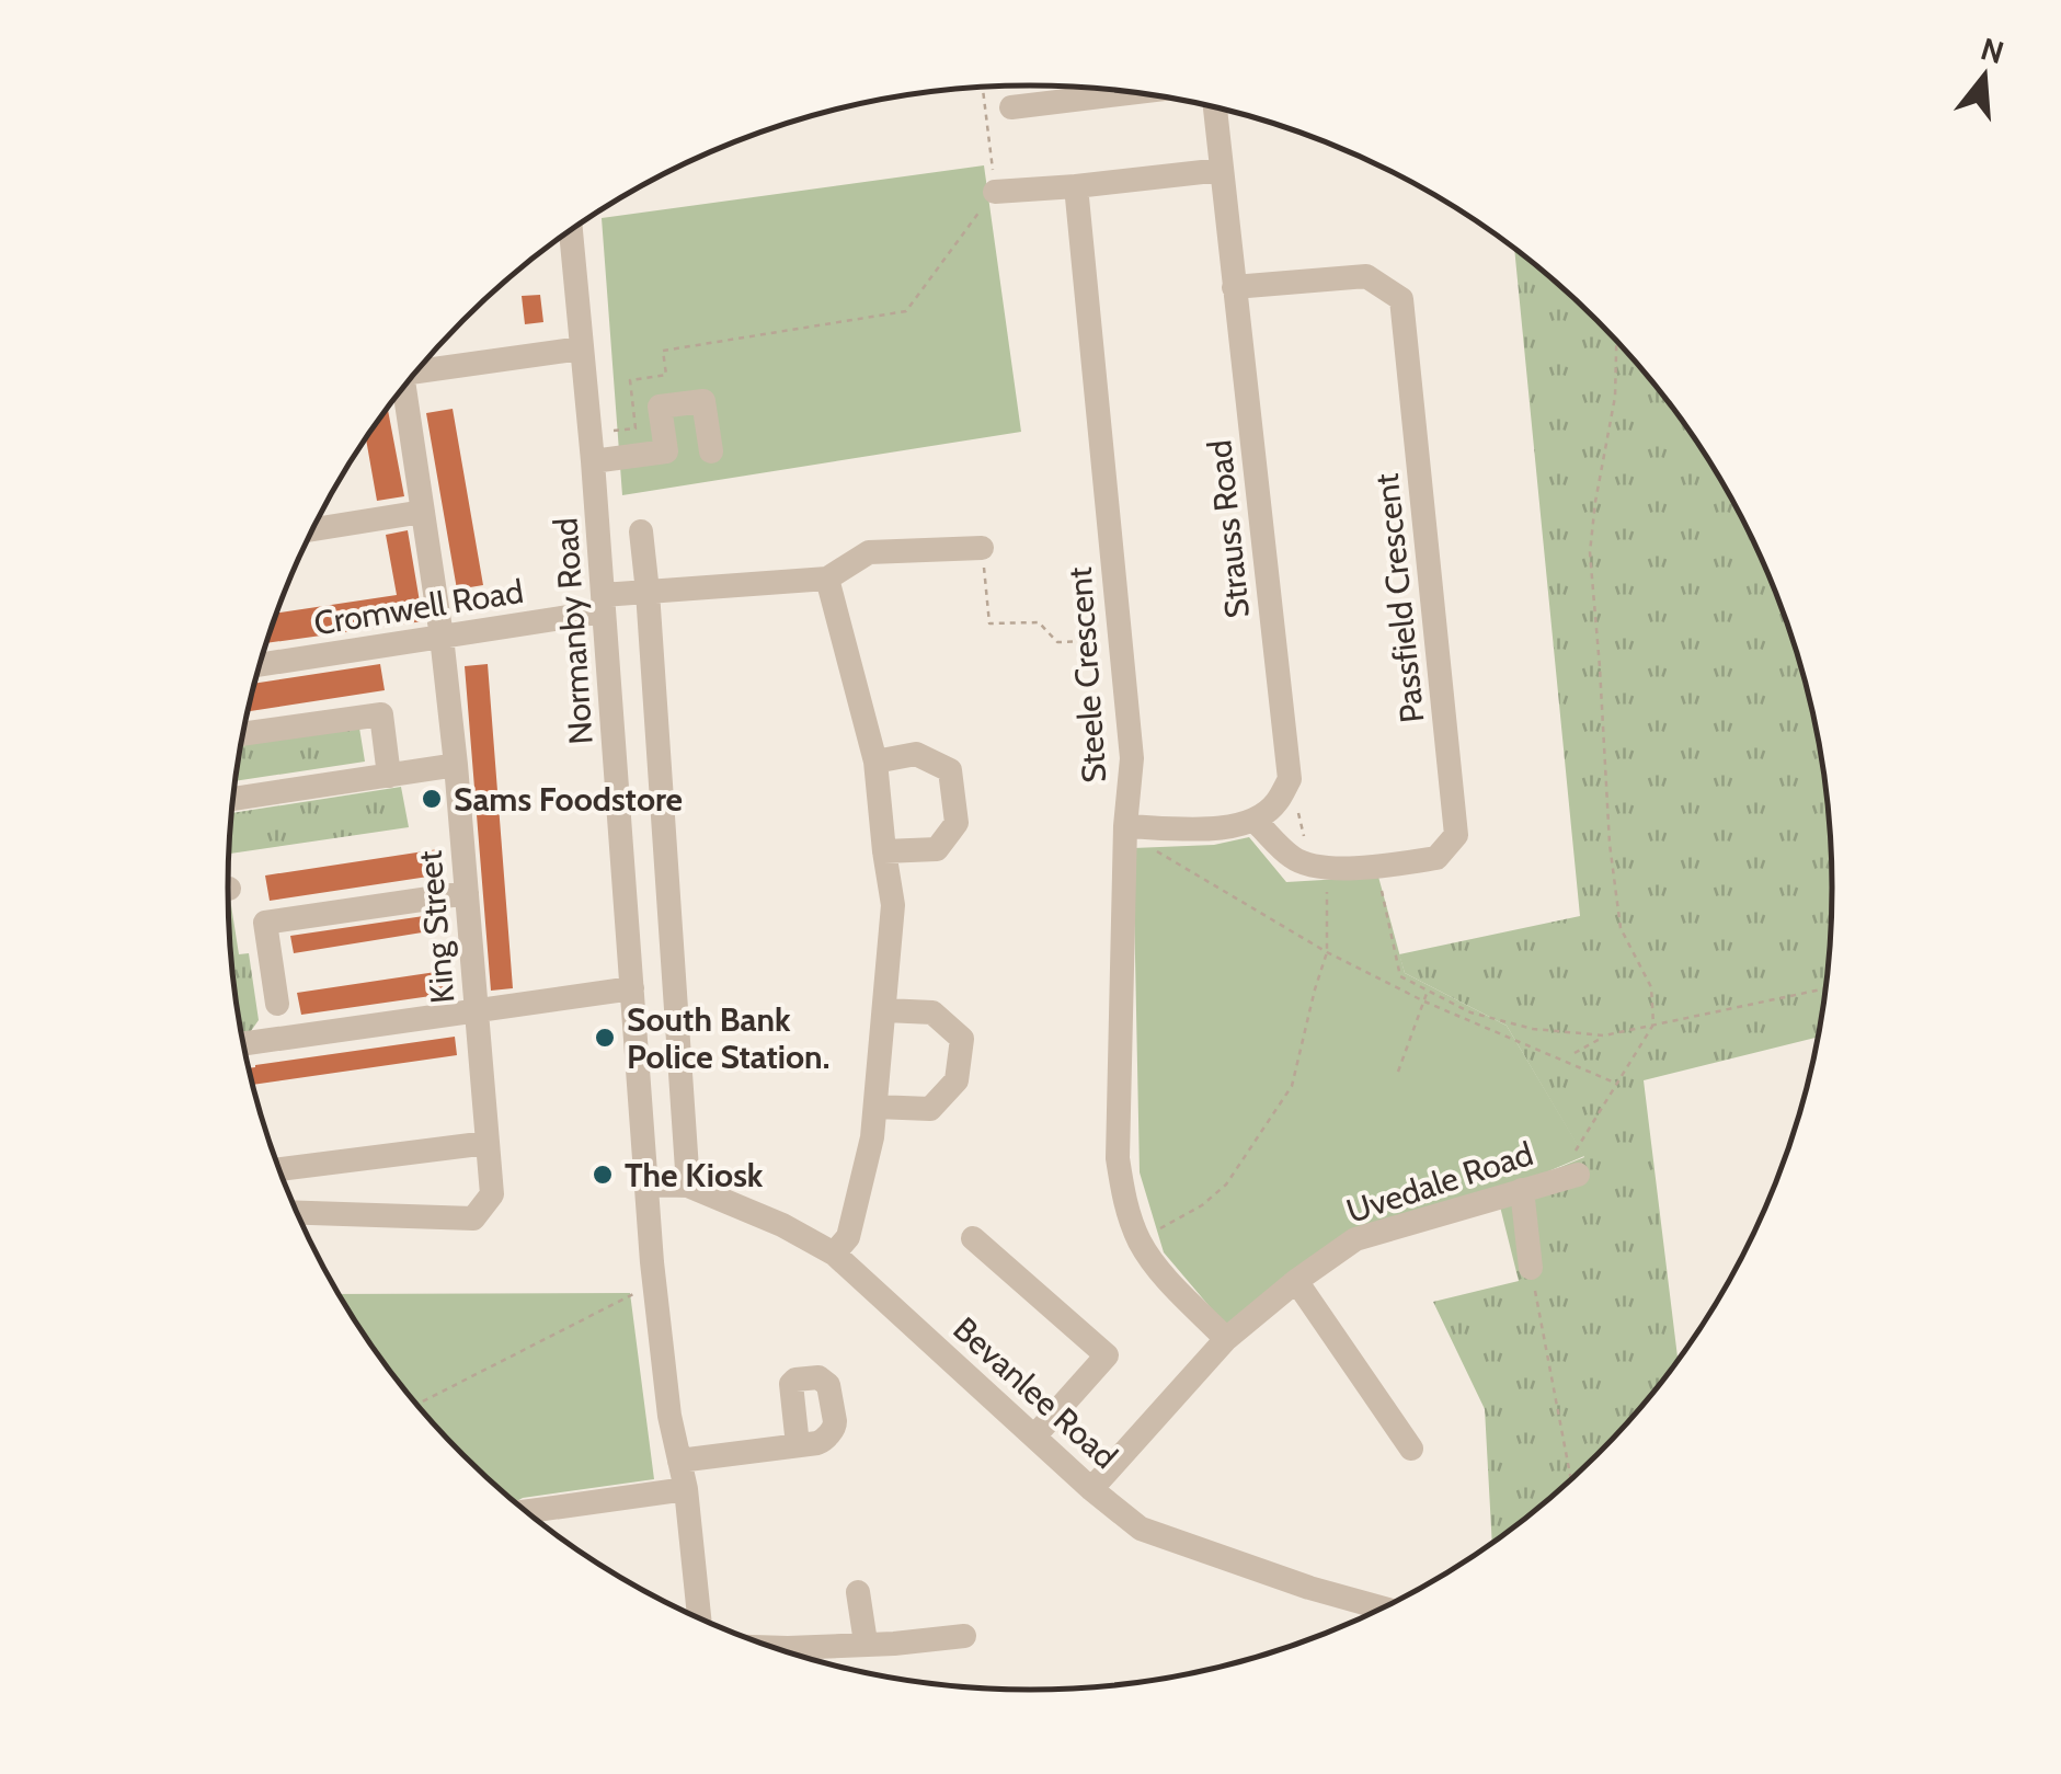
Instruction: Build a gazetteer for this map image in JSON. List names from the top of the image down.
{
  "streets": {
    "street": [
      "Strauss Road",
      "Passfield Crescent",
      "Cromwell Road",
      "Normanby Road",
      "Steele Crescent",
      "King Street",
      "Uvedale Road",
      "Bevanlee Road"
    ]
  },
  "crossings": [
    ["Strauss Road", "Passfield Crescent"],
    ["Cromwell Road", "Normanby Road"],
    ["Cromwell Road", "King Street"],
    ["Normanby Road", "Bevanlee Road"],
    ["Steele Crescent", "Uvedale Road"],
    ["Uvedale Road", "Bevanlee Road"]
  ],
  "places": ["Sams Foodstore", "South Bank Police Station.", "The Kiosk"],
  "north": "top"
}
